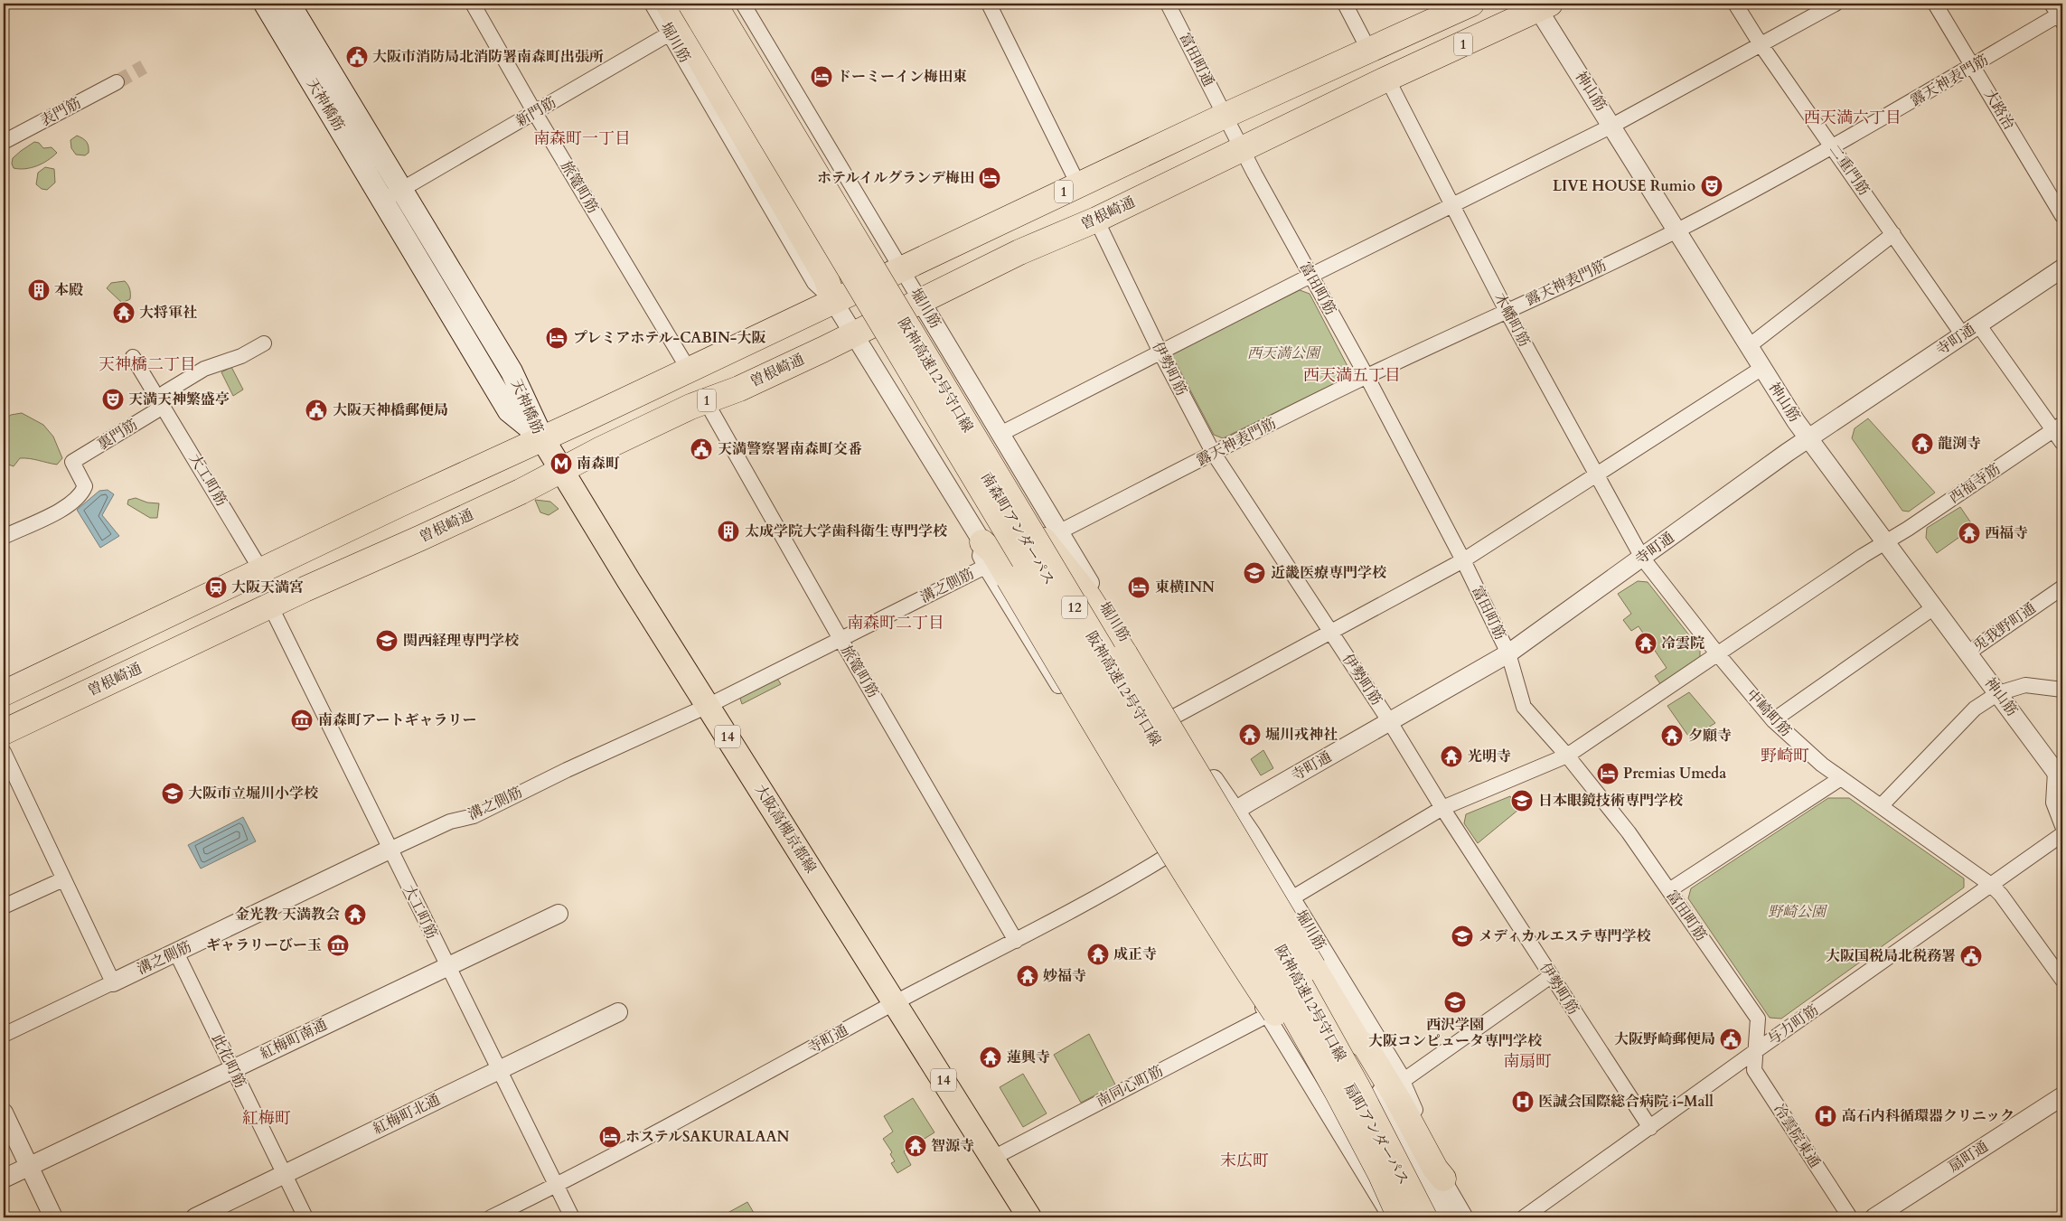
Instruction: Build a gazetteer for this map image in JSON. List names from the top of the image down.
{
  "streets": {
    "highway": [
      "1",
      "曽根崎通",
      "阪神高速12号守口線",
      "12"
    ],
    "main road": ["天神橋筋", "14", "大阪高槻京都線"],
    "street": [
      "堀川筋",
      "富田町通",
      "露天神表門筋",
      "神山筋",
      "大路治",
      "表門筋",
      "新門筋",
      "二重門筋",
      "旅篭町筋",
      "富田町筋",
      "木幡町筋",
      "寺町通",
      "伊勢町筋",
      "裏門筋",
      "大工町筋",
      "西福寺筋",
      "南森町アンダーパス",
      "溝之側筋",
      "兎我野町通",
      "中崎町筋",
      "与力町筋",
      "紅梅町南通",
      "此花町筋",
      "南同心町筋",
      "紅梅町北通",
      "扇町アンダーパス",
      "冷雲院東通",
      "扇町通"
    ]
  },
  "crossings": [
    ["堀川筋", "1"],
    ["堀川筋", "露天神表門筋"],
    ["堀川筋", "新門筋"],
    ["堀川筋", "曽根崎通"],
    ["堀川筋", "寺町通"],
    ["堀川筋", "西福寺筋"],
    ["堀川筋", "溝之側筋"],
    ["1", "富田町通"],
    ["1", "天神橋筋"],
    ["1", "旅篭町筋"],
    ["1", "大工町筋"],
    ["1", "大阪高槻京都線"],
    ["富田町通", "曽根崎通"],
    ["富田町通", "富田町筋"],
    ["露天神表門筋", "神山筋"],
    ["露天神表門筋", "大路治"],
    ["露天神表門筋", "二重門筋"],
    ["露天神表門筋", "富田町筋"],
    ["露天神表門筋", "木幡町筋"],
    ["露天神表門筋", "伊勢町筋"],
    ["神山筋", "曽根崎通"],
    ["神山筋", "寺町通"],
    ["神山筋", "西福寺筋"],
    ["神山筋", "兎我野町通"],
    ["天神橋筋", "新門筋"],
    ["天神橋筋", "大阪高槻京都線"],
    ["新門筋", "旅篭町筋"],
    ["二重門筋", "寺町通"],
    ["旅篭町筋", "曽根崎通"],
    ["旅篭町筋", "寺町通"],
    ["旅篭町筋", "溝之側筋"],
    ["曽根崎通", "富田町筋"],
    ["曽根崎通", "木幡町筋"],
    ["曽根崎通", "伊勢町筋"],
    ["曽根崎通", "大工町筋"],
    ["曽根崎通", "大阪高槻京都線"],
    ["富田町筋", "寺町通"],
    ["富田町筋", "西福寺筋"],
    ["富田町筋", "与力町筋"],
    ["富田町筋", "冷雲院東通"],
    ["木幡町筋", "寺町通"],
    ["木幡町筋", "中崎町筋"],
    ["寺町通", "伊勢町筋"],
    ["寺町通", "大工町筋"],
    ["寺町通", "南森町アンダーパス"],
    ["寺町通", "中崎町筋"],
    ["寺町通", "大阪高槻京都線"],
    ["寺町通", "扇町アンダーパス"],
    ["伊勢町筋", "西福寺筋"],
    ["伊勢町筋", "与力町筋"],
    ["阪神高速12号守口線", "扇町アンダーパス"],
    ["裏門筋", "大工町筋"],
    ["大工町筋", "溝之側筋"],
    ["大工町筋", "紅梅町南通"],
    ["大工町筋", "紅梅町北通"],
    ["西福寺筋", "中崎町筋"],
    ["南森町アンダーパス", "扇町アンダーパス"],
    ["溝之側筋", "大阪高槻京都線"],
    ["溝之側筋", "此花町筋"],
    ["中崎町筋", "与力町筋"],
    ["大阪高槻京都線", "南同心町筋"],
    ["与力町筋", "冷雲院東通"],
    ["紅梅町南通", "此花町筋"],
    ["此花町筋", "紅梅町北通"]
  ],
  "districts": [
    "西天満六丁目",
    "南森町一丁目",
    "天神橋二丁目",
    "西天満五丁目",
    "南森町二丁目",
    "野崎町",
    "南扇町",
    "紅梅町",
    "末広町"
  ],
  "parks": ["西天満公園", "野崎公園"],
  "places": {
    "public building": [
      "大阪市消防局北消防署南森町出張所",
      "大阪天神橋郵便局",
      "天満警察署南森町交番",
      "大阪国税局北税務署",
      "大阪野崎郵便局"
    ],
    "hotel": [
      "ドーミーイン梅田東",
      "ホテルイルグランデ梅田",
      "プレミアホテル-CABIN-大阪",
      "東横INN",
      "Premias Umeda",
      "ホステルSAKURALAAN"
    ],
    "theatre": ["LIVE HOUSE Rumio", "天満天神繁盛亭"],
    "building": ["本殿", "太成学院大学歯科衛生専門学校"],
    "temple": [
      "大将軍社",
      "龍渕寺",
      "西福寺",
      "冷雲院",
      "堀川戎神社",
      "夕願寺",
      "光明寺",
      "金光教 天満教会",
      "成正寺",
      "妙福寺",
      "蓮興寺",
      "智源寺"
    ],
    "metro station": ["南森町"],
    "school or university": [
      "近畿医療専門学校",
      "関西経理専門学校",
      "大阪市立堀川小学校",
      "日本眼鏡技術専門学校",
      "メディカルエステ専門学校",
      "西沢学園 大阪コンピュータ専門学校"
    ],
    "station": ["大阪天満宮"],
    "museum": ["南森町アートギャラリー", "ギャラリーびー玉"],
    "hospital": ["医誠会国際総合病院 i-Mall", "高石内科循環器クリニック"]
  }
}
